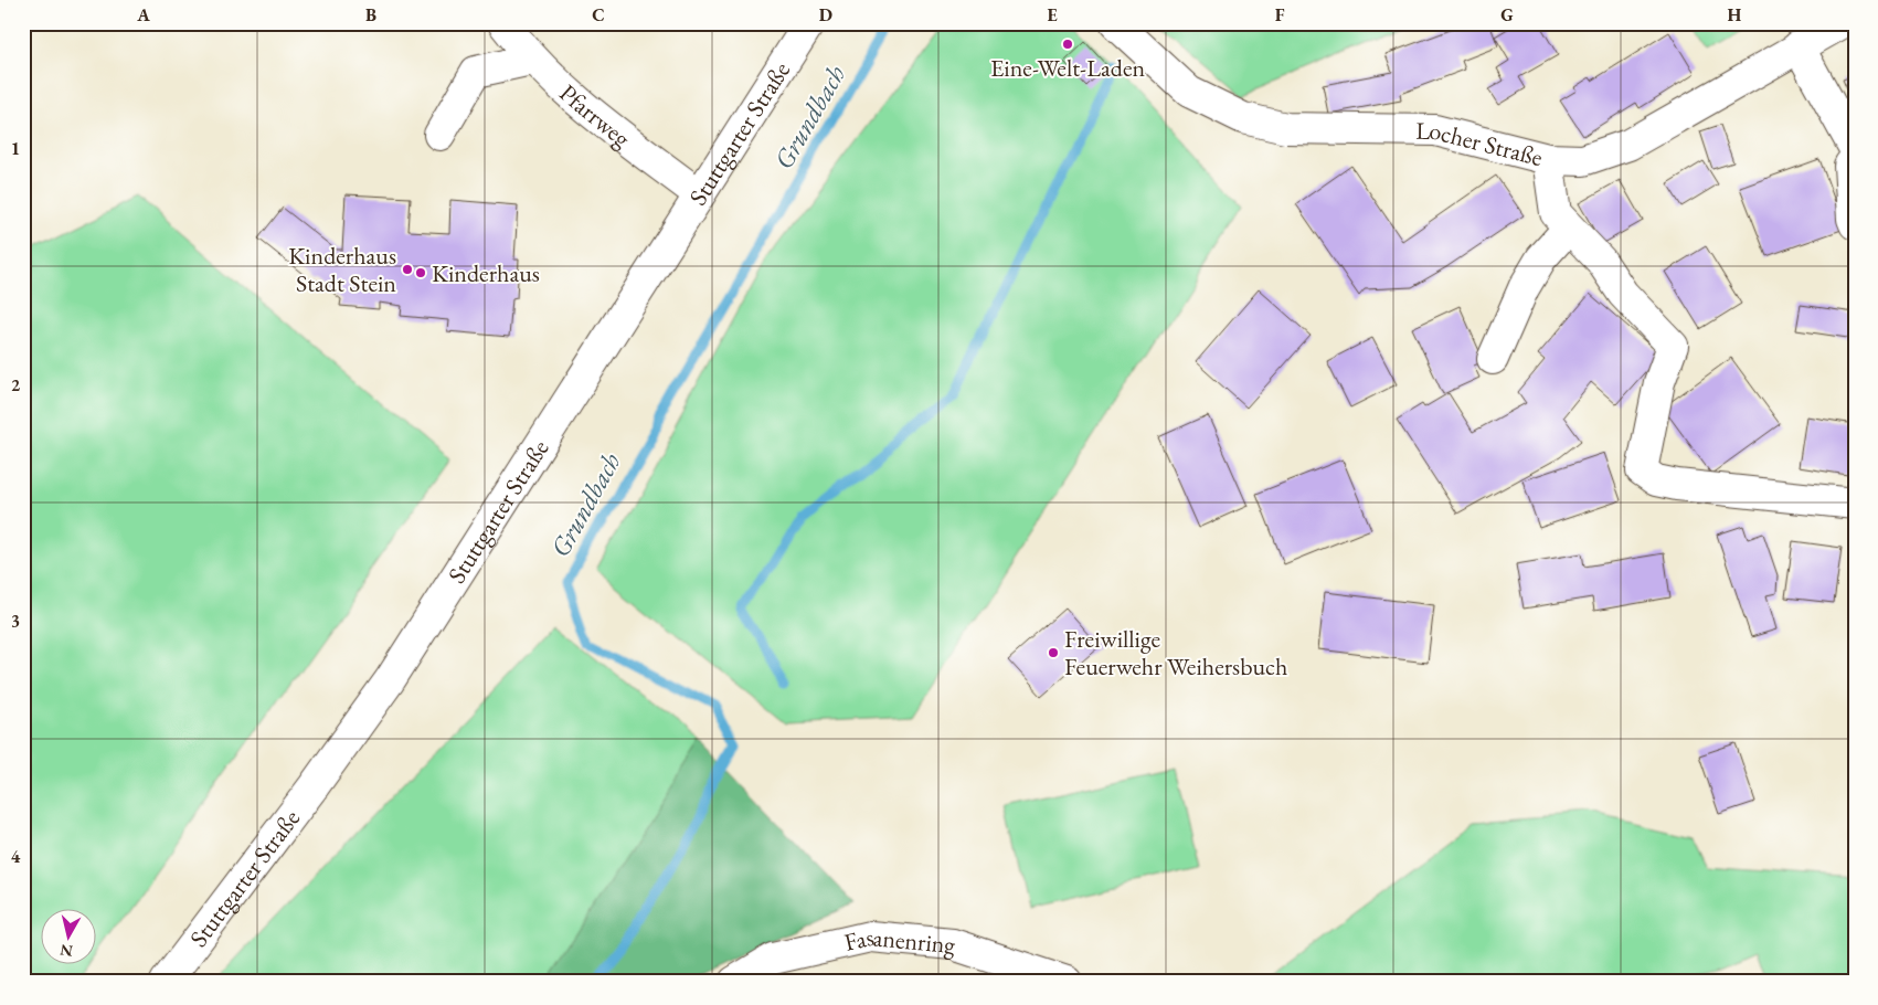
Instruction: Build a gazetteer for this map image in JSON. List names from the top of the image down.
{
  "streets": {
    "street": [
      "Pfarrweg",
      "Stuttgarter Straße",
      "Locher Straße",
      "Fasanenring"
    ]
  },
  "crossings": [
    ["Pfarrweg", "Stuttgarter Straße"]
  ],
  "water": ["Grundbach"],
  "places": [
    "Eine-Welt-Laden",
    "Kinderhaus Stadt Stein",
    "Kinderhaus",
    "Freiwillige Feuerwehr Weihersbuch"
  ],
  "north": "bottom",
  "grid": {
    "columns": [
      "A",
      "B",
      "C",
      "D",
      "E",
      "F",
      "G",
      "H"
    ],
    "rows": [
      "1",
      "2",
      "3",
      "4"
    ]
  }
}
